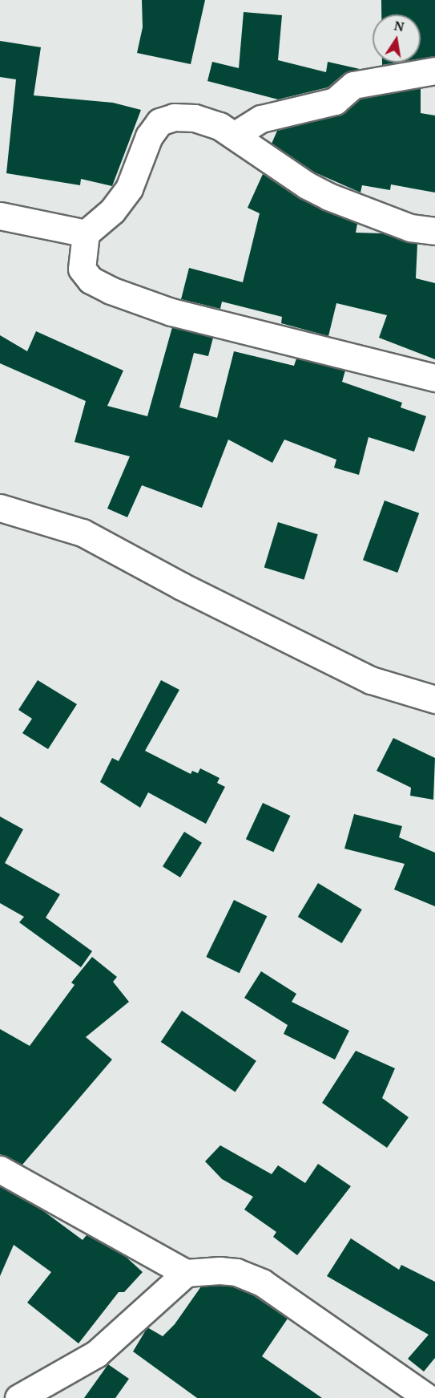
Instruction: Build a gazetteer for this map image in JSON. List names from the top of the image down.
{
  "north": "top"
}
